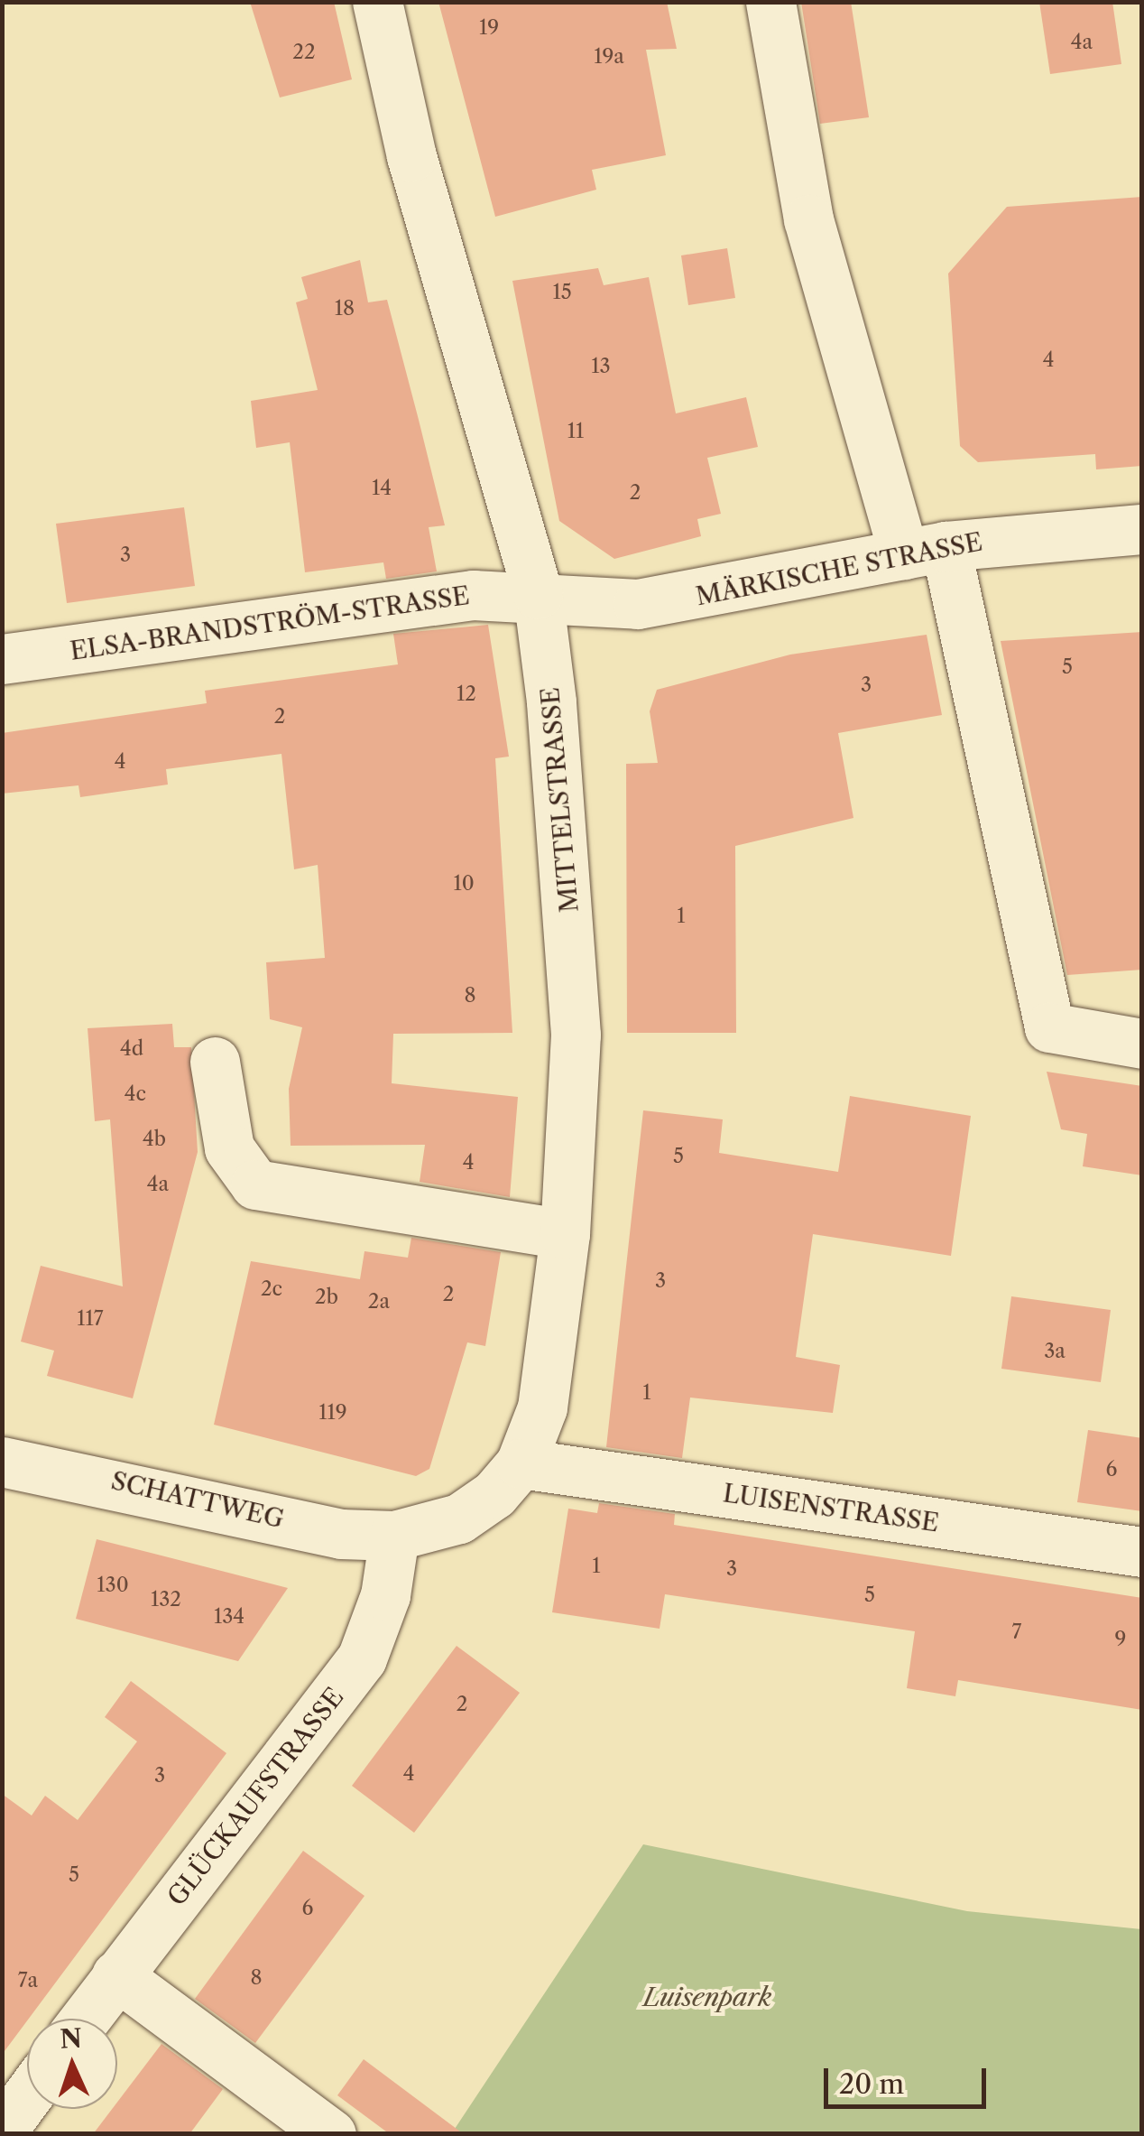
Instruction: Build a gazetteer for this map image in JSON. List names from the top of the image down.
{
  "streets": {
    "street": [
      "MÄRKISCHE STRASSE",
      "ELSA-BRANDSTRÖM-STRASSE",
      "MITTELSTRASSE",
      "SCHATTWEG",
      "LUISENSTRASSE",
      "GLÜCKAUFSTRASSE"
    ]
  },
  "crossings": [
    ["MÄRKISCHE STRASSE", "ELSA-BRANDSTRÖM-STRASSE"],
    ["MÄRKISCHE STRASSE", "MITTELSTRASSE"],
    ["ELSA-BRANDSTRÖM-STRASSE", "MITTELSTRASSE"],
    ["MITTELSTRASSE", "SCHATTWEG"],
    ["MITTELSTRASSE", "LUISENSTRASSE"],
    ["MITTELSTRASSE", "GLÜCKAUFSTRASSE"],
    ["SCHATTWEG", "GLÜCKAUFSTRASSE"]
  ],
  "parks": ["Luisenpark"],
  "house_numbers": [
    "19",
    "4a",
    "22",
    "19a",
    "15",
    "18",
    "4",
    "13",
    "11",
    "14",
    "2",
    "3",
    "5",
    "3",
    "12",
    "2",
    "4",
    "10",
    "1",
    "8",
    "4d",
    "4c",
    "4b",
    "5",
    "4",
    "4a",
    "3",
    "2c",
    "2",
    "2b",
    "2a",
    "117",
    "3a",
    "1",
    "119",
    "6",
    "1",
    "3",
    "130",
    "5",
    "132",
    "134",
    "7",
    "9",
    "2",
    "4",
    "3",
    "5",
    "6",
    "8",
    "7a"
  ],
  "scale_bar": "20 m",
  "north": "top"
}
